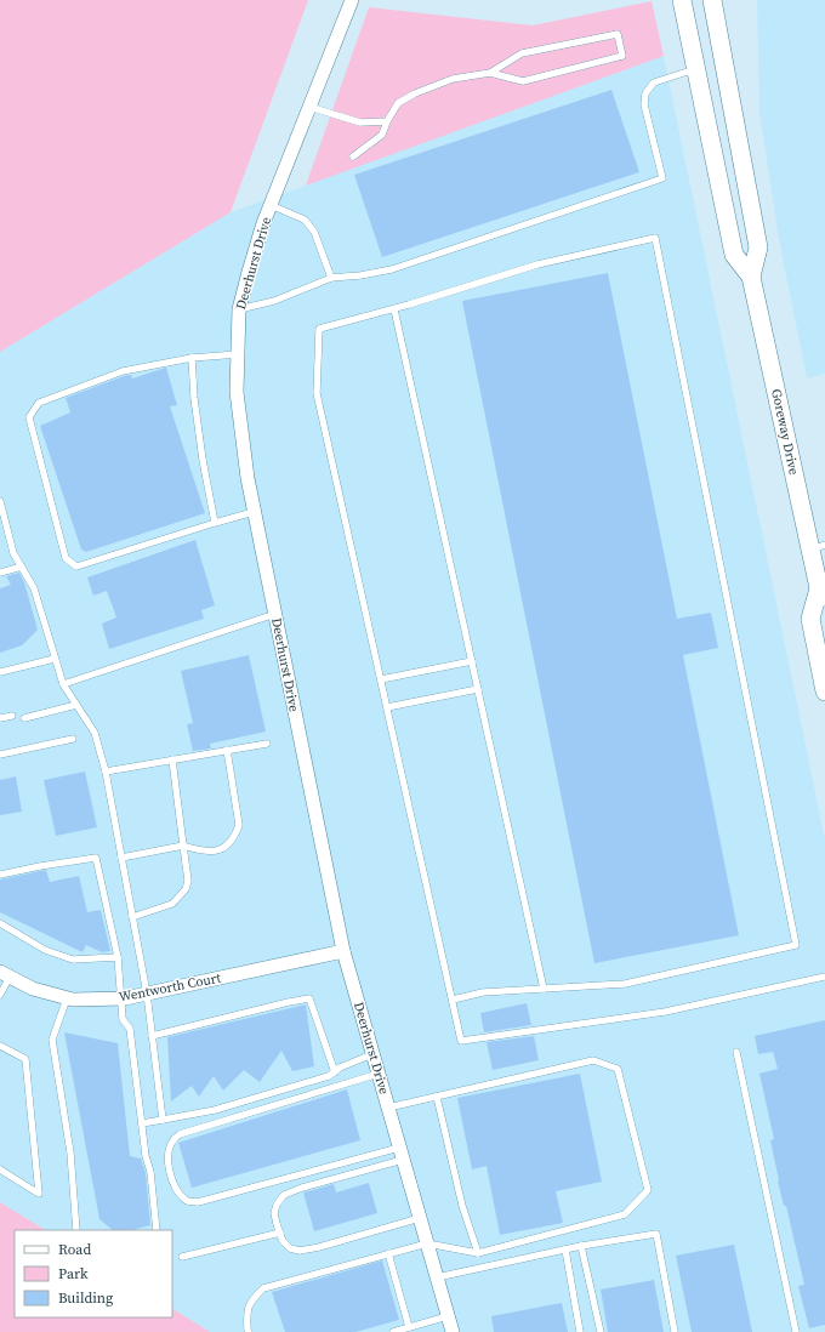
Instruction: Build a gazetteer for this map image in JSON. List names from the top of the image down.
{
  "streets": {
    "main road": ["Goreway Drive"],
    "street": ["Deerhurst Drive", "Wentworth Court"]
  },
  "crossings": [
    ["Deerhurst Drive", "Wentworth Court"]
  ],
  "legend": ["Road", "Park", "Building"]
}
